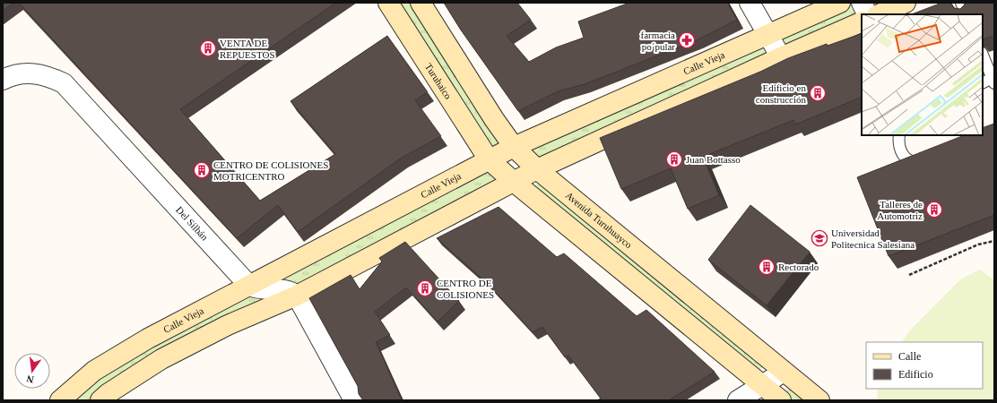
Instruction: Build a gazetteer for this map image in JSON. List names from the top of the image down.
{
  "streets": {
    "main road": ["Calle Vieja", "Turuhaico", "Avenida Turuhuayco"],
    "street": ["Del Silbán"]
  },
  "crossings": [
    ["Calle Vieja", "Turuhaico"],
    ["Calle Vieja", "Avenida Turuhuayco"],
    ["Calle Vieja", "Del Silbán"]
  ],
  "places": {
    "pharmacy": ["farmacia po´pular"],
    "building": [
      "VENTA DE REPUESTOS",
      "Edificio en construcción",
      "Juan Bottasso",
      "CENTRO DE COLISIONES MOTRICENTRO",
      "Talleres de Automotriz",
      "Rectorado",
      "CENTRO DE COLISIONES"
    ],
    "school or university": ["Universidad Politecnica Salesiana"]
  },
  "legend": ["Calle", "Edificio"],
  "north": "bottom"
}
